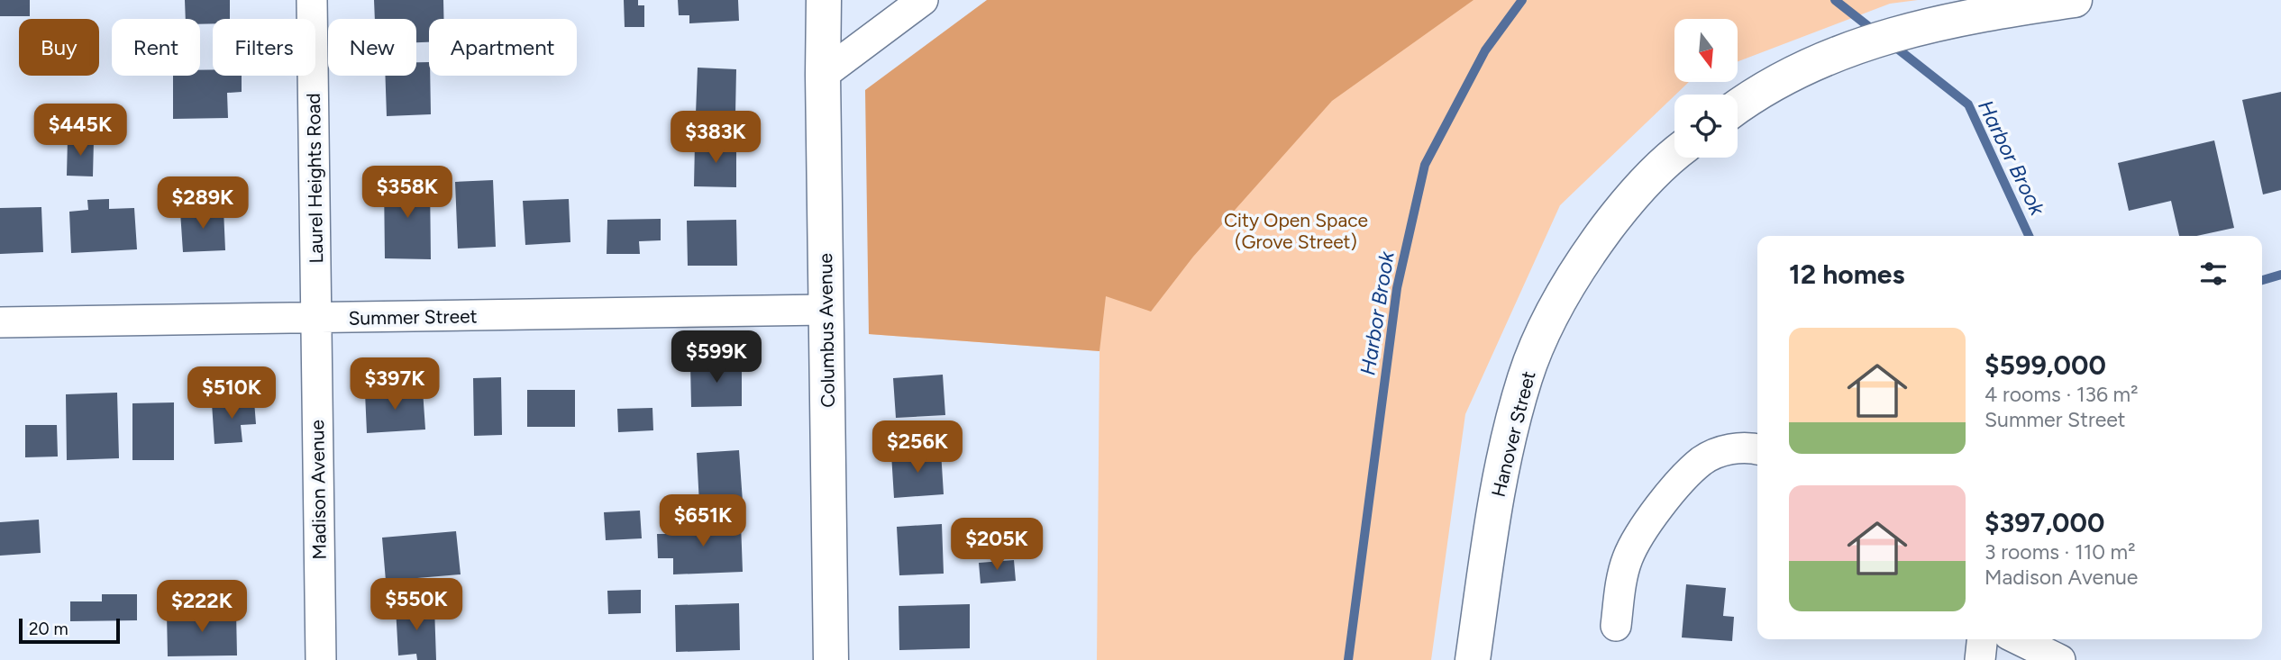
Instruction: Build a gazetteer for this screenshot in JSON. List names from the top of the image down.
{
  "streets": {
    "main road": ["Columbus Avenue", "Hanover Street"],
    "street": ["Laurel Heights Road", "Summer Street", "Madison Avenue"]
  },
  "crossings": [
    ["Laurel Heights Road", "Summer Street"],
    ["Laurel Heights Road", "Madison Avenue"],
    ["Summer Street", "Columbus Avenue"],
    ["Summer Street", "Madison Avenue"]
  ],
  "water": ["Harbor Brook"],
  "parks": ["City Open Space (Grove Street)"],
  "scale_bar": "20 m",
  "north": "bottom",
  "page": {
    "chip": [
      "Buy",
      "Rent",
      "Filters",
      "New",
      "Apartment"
    ],
    "price": [
      "$445K",
      "$383K",
      "$358K",
      "$289K",
      "$599K",
      "$397K",
      "$510K",
      "$256K",
      "$651K",
      "$205K",
      "$550K",
      "$222K"
    ],
    "heading": "12 homes",
    "list": [
      {
        "name": "$599,000",
        "note": "4 rooms · 136 m² · Summer Street"
      },
      {
        "name": "$397,000",
        "note": "3 rooms · 110 m² · Madison Avenue"
      }
    ],
    "scale": "20 m"
  }
}
